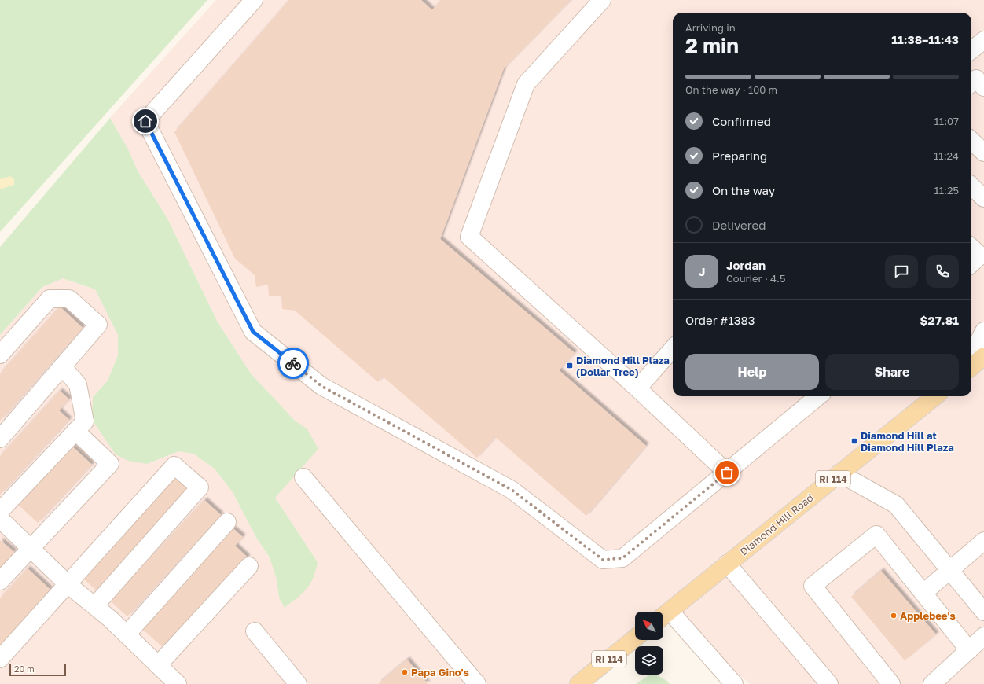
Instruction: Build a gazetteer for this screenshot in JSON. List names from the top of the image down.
{
  "streets": {
    "main road": ["RI 114", "Diamond Hill Road"]
  },
  "places": {
    "transit": ["Diamond Hill Plaza (Dollar Tree)", "Diamond Hill at Diamond Hill Plaza"],
    "other": ["Applebee's", "Papa Gino's"]
  },
  "scale_bar": "20 m",
  "north": "top left",
  "page": {
    "heading": ["2 min", "Arriving in", "11:38–11:43"],
    "panel": [
      "Jordan",
      "Courier · 4.5",
      "Order #1383",
      "$27.81"
    ],
    "bar": "On the way · 100 m",
    "list": [
      ["Confirmed", "11:07"],
      ["Preparing", "11:24"],
      ["On the way", "11:25"],
      "Delivered"
    ],
    "round": "J",
    "buttons": ["Help", "Share"],
    "scale": "20 m"
  }
}
